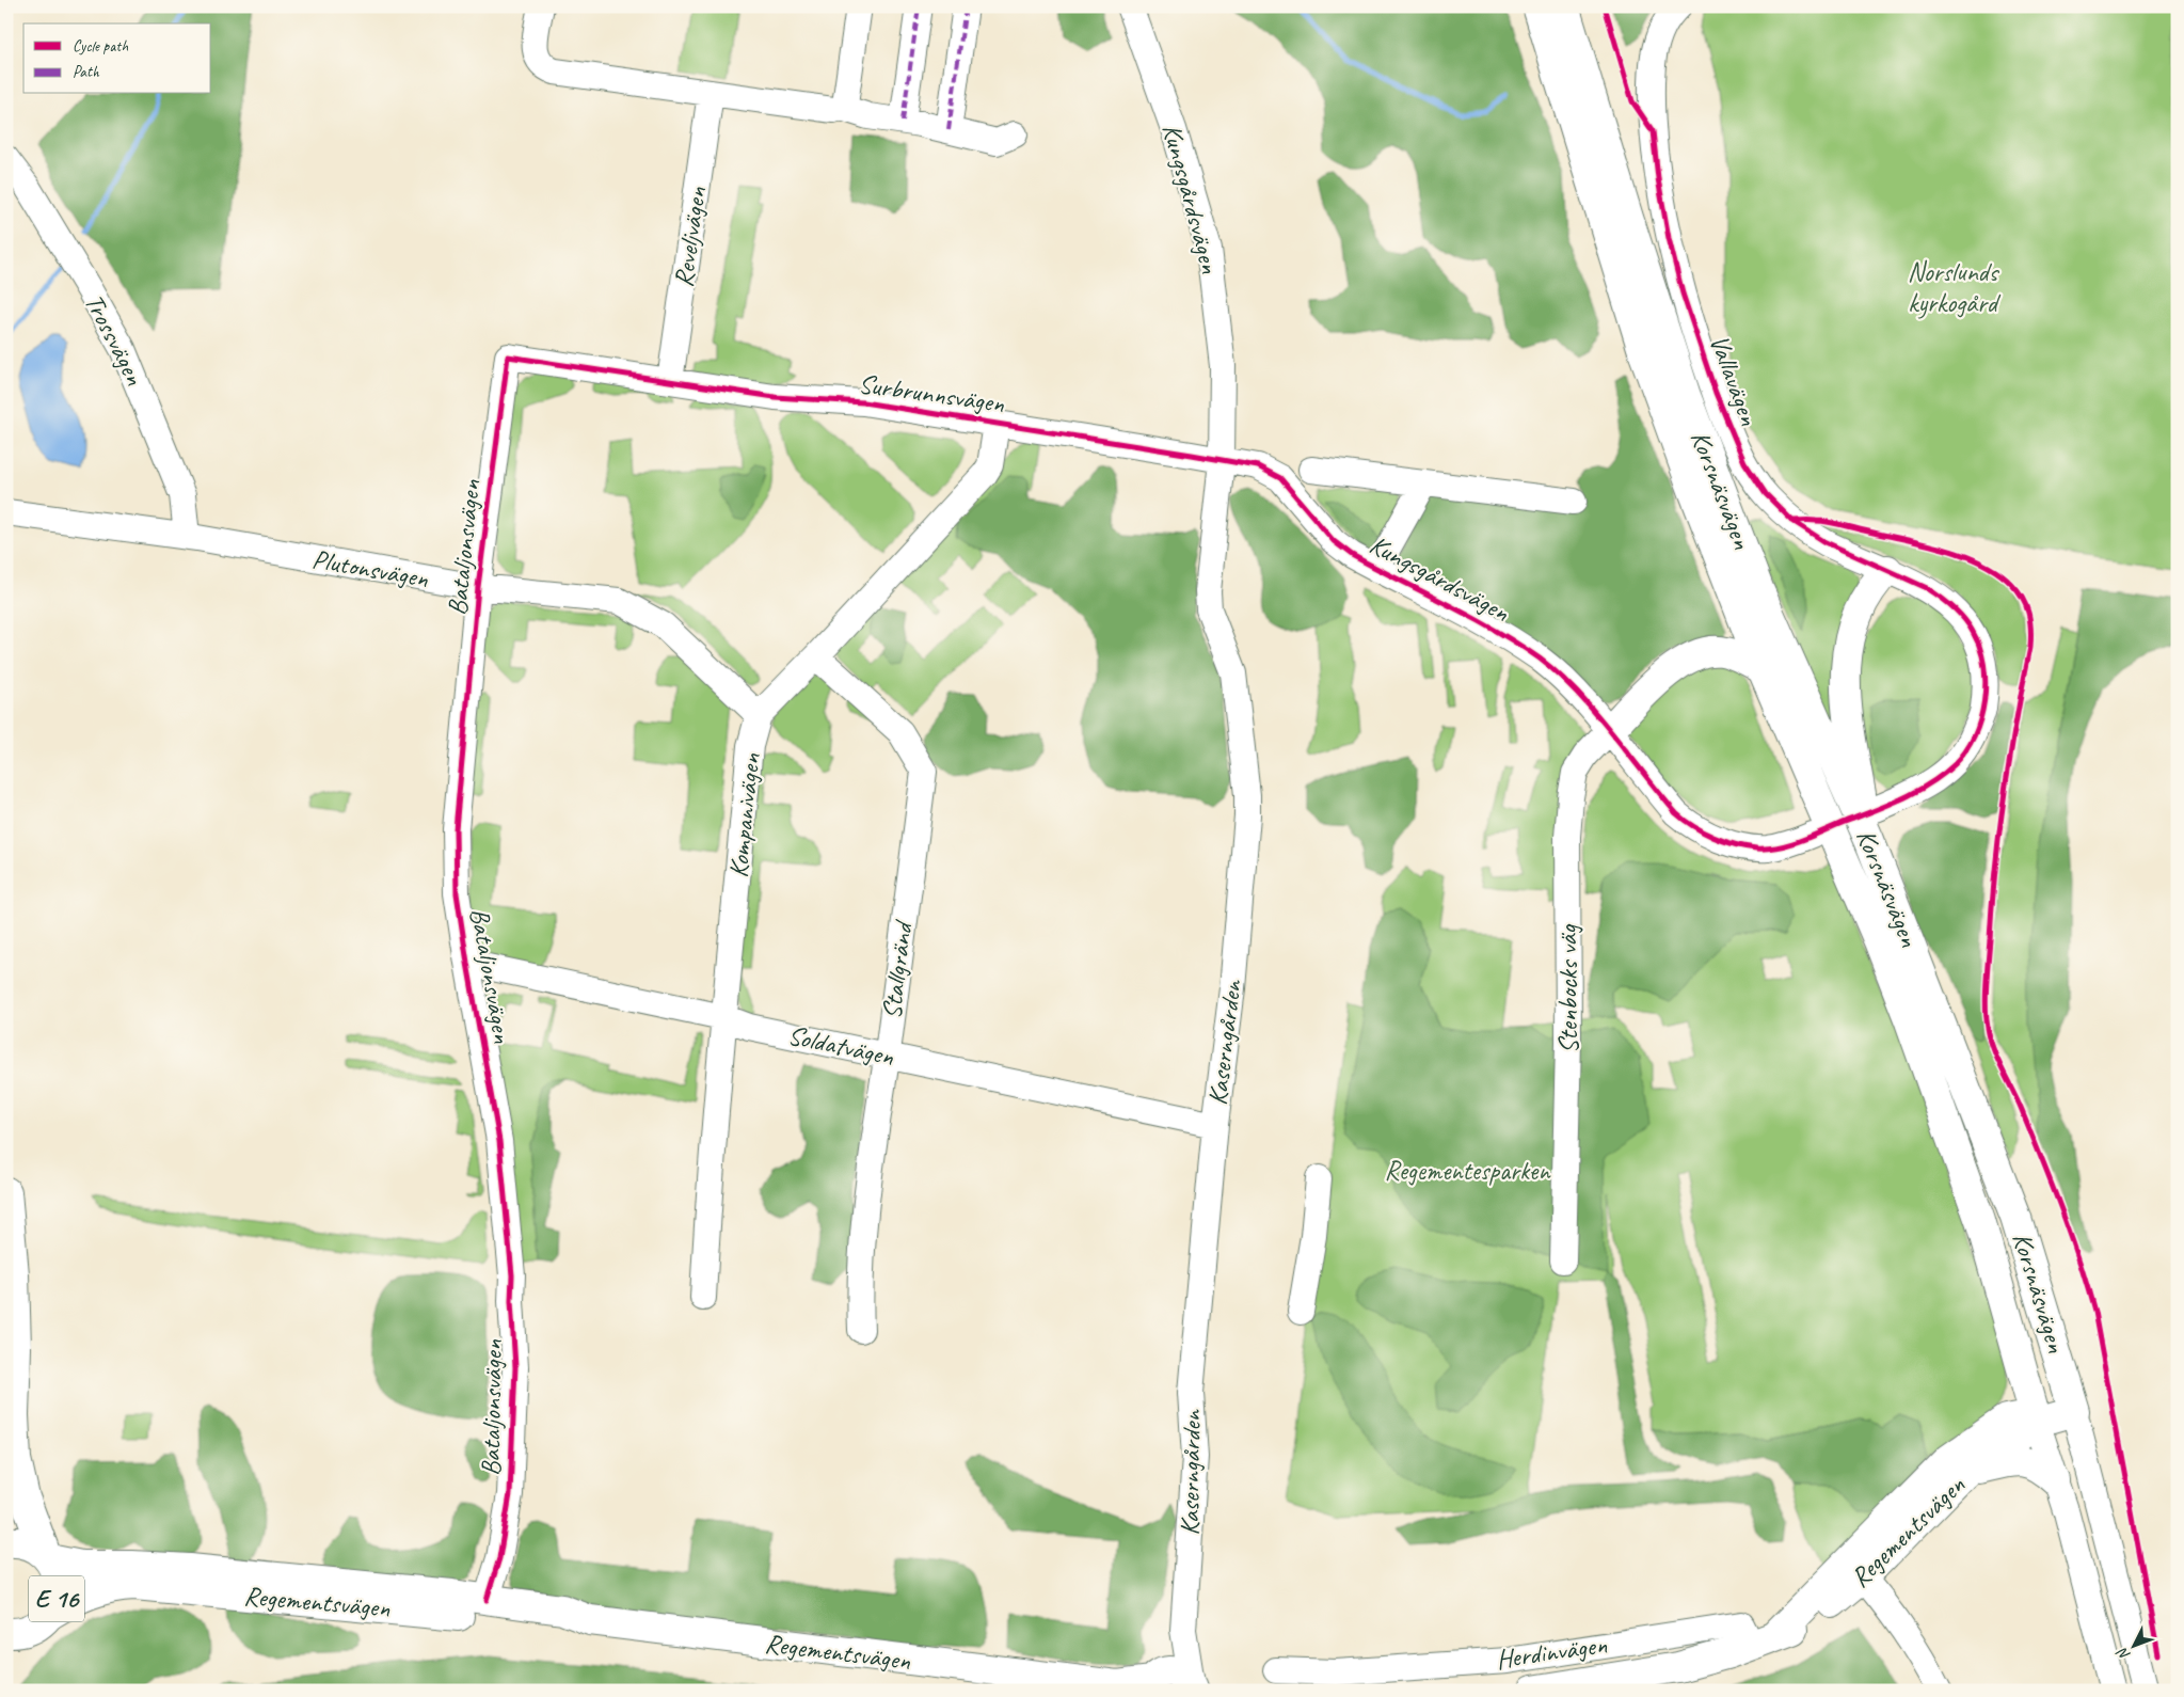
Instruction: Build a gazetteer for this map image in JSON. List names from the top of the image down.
{
  "streets": {
    "main road": ["Korsnäsvägen", "Regementsvägen", "E 16"],
    "street": [
      "Kungsgårdsvägen",
      "Reveljvägen",
      "Trossvägen",
      "Vallavägen",
      "Surbrunnsvägen",
      "Bataljonsvägen",
      "Plutonsvägen",
      "Kompanivägen",
      "Stallgränd",
      "Stenbocks väg",
      "Kaserngården",
      "Soldatvägen",
      "Herdinvägen"
    ]
  },
  "crossings": [
    ["Kungsgårdsvägen", "Surbrunnsvägen"],
    ["Kungsgårdsvägen", "Stenbocks väg"],
    ["Kungsgårdsvägen", "Kaserngården"],
    ["Reveljvägen", "Surbrunnsvägen"],
    ["Trossvägen", "Plutonsvägen"],
    ["Surbrunnsvägen", "Bataljonsvägen"],
    ["Surbrunnsvägen", "Kompanivägen"],
    ["Surbrunnsvägen", "Kaserngården"],
    ["Korsnäsvägen", "Regementsvägen"],
    ["Bataljonsvägen", "Plutonsvägen"],
    ["Bataljonsvägen", "Soldatvägen"],
    ["Bataljonsvägen", "Regementsvägen"],
    ["Plutonsvägen", "Kompanivägen"],
    ["Kompanivägen", "Stallgränd"],
    ["Kompanivägen", "Soldatvägen"],
    ["Stallgränd", "Soldatvägen"],
    ["Kaserngården", "Soldatvägen"],
    ["Kaserngården", "Regementsvägen"],
    ["Regementsvägen", "E 16"],
    ["Regementsvägen", "Herdinvägen"]
  ],
  "parks": ["Norslunds kyrkogård", "Regementesparken"],
  "legend": ["Cycle path", "Path"],
  "north": "bottom left"
}
